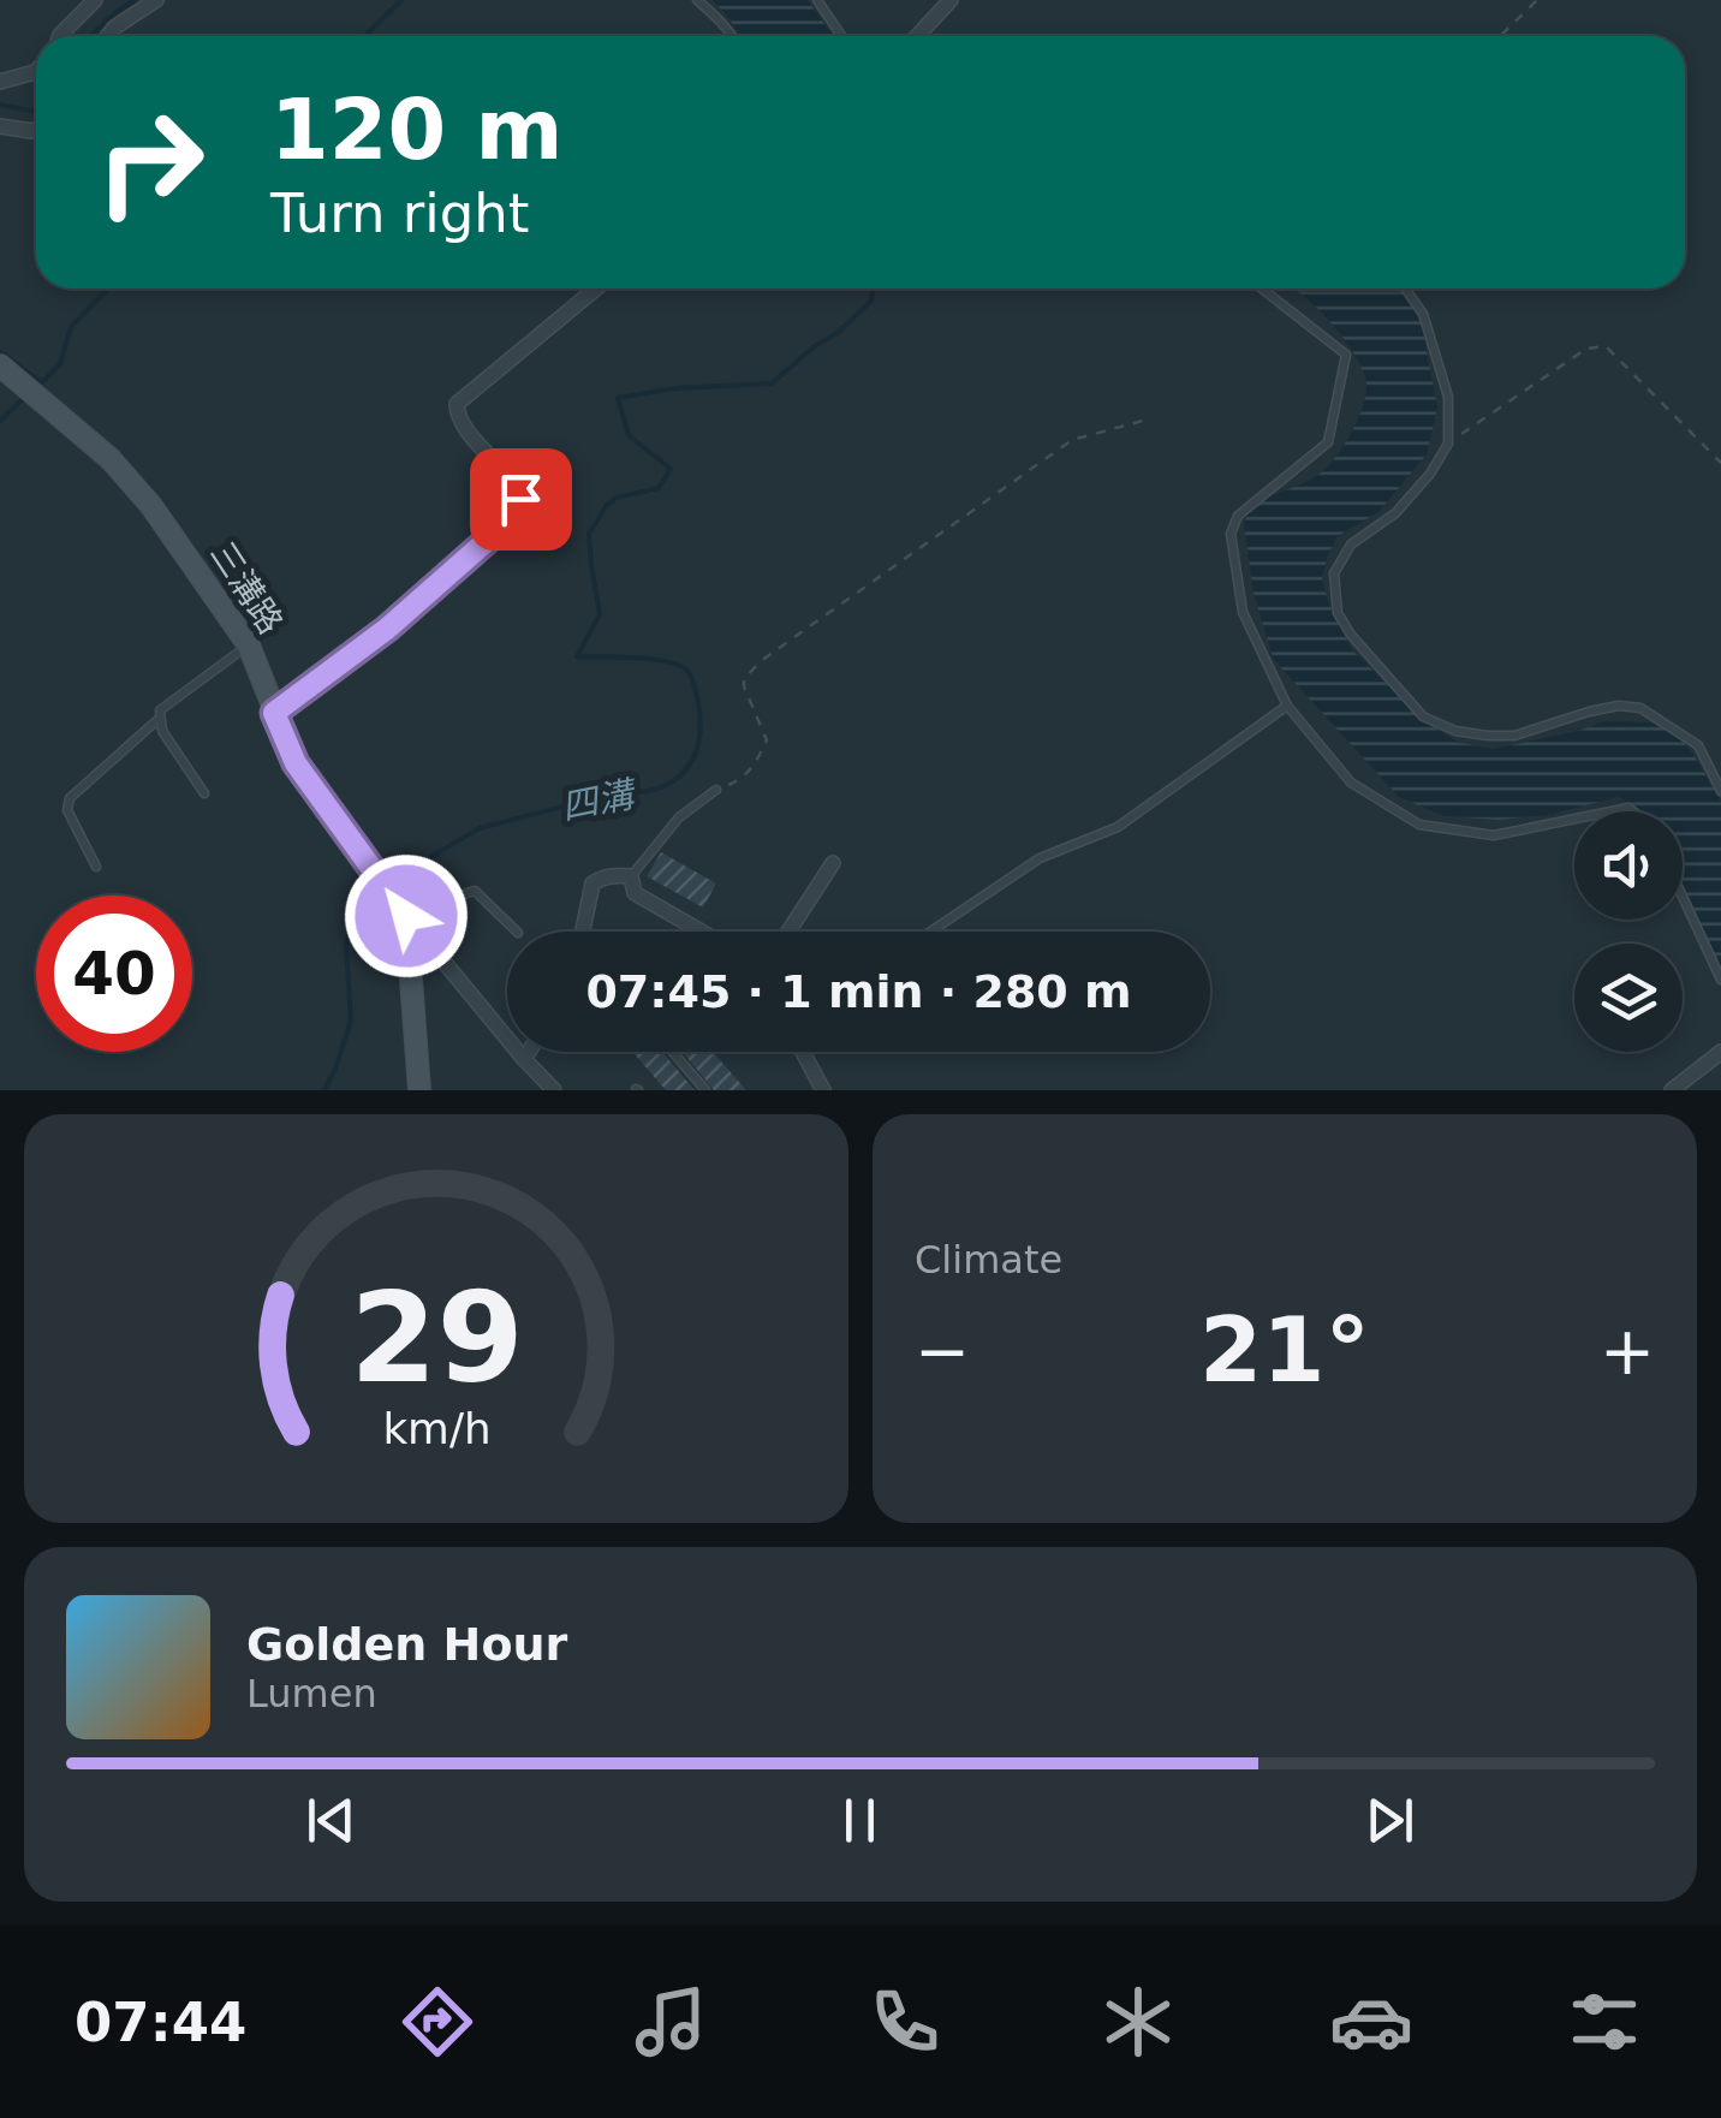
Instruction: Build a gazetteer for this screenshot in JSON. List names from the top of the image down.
{
  "streets": {
    "street": ["三溝路"]
  },
  "water": ["四溝"],
  "page": {
    "turn": ["120 m", "Turn right"],
    "limit": "40",
    "trip": "07:45 · 1 min · 280 m",
    "tile": "Climate",
    "heat": ["−", "21°", "+"],
    "song": ["Golden Hour", "Lumen"],
    "tabs": "07:44",
    "gauge": ["29", "km/h"]
  }
}
